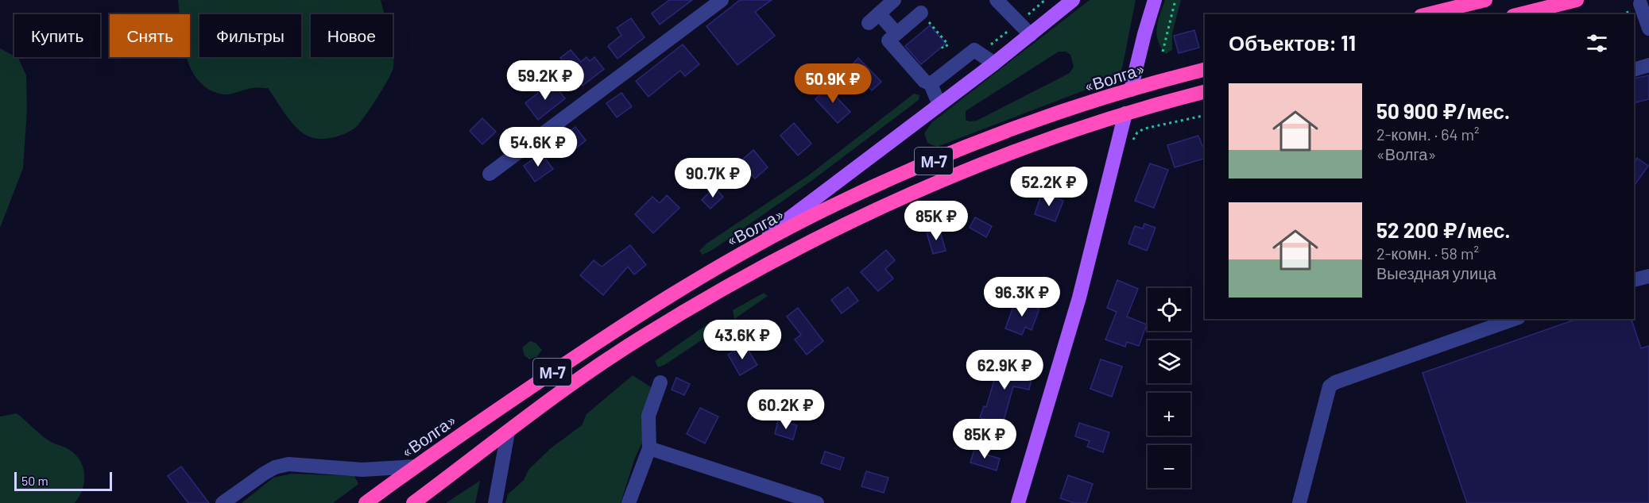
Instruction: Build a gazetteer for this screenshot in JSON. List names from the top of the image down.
{
  "streets": {
    "highway": ["«Волга»", "М-7"]
  },
  "scale_bar": "50 m",
  "page": {
    "chip": [
      "Купить",
      "Снять",
      "Фильтры",
      "Новое"
    ],
    "heading": "Объектов: 11",
    "price": [
      "59.2K ₽",
      "50.9K ₽",
      "54.6K ₽",
      "90.7K ₽",
      "52.2K ₽",
      "85K ₽",
      "96.3K ₽",
      "43.6K ₽",
      "62.9K ₽",
      "60.2K ₽",
      "85K ₽"
    ],
    "list": [
      {
        "name": "50 900 ₽/мес.",
        "note": "2-комн. · 64 m² · «Волга»"
      },
      {
        "name": "52 200 ₽/мес.",
        "note": "2-комн. · 58 m² · Выездная улица"
      }
    ],
    "map_buttons": ["+", "−"],
    "scale": "50 m"
  }
}
